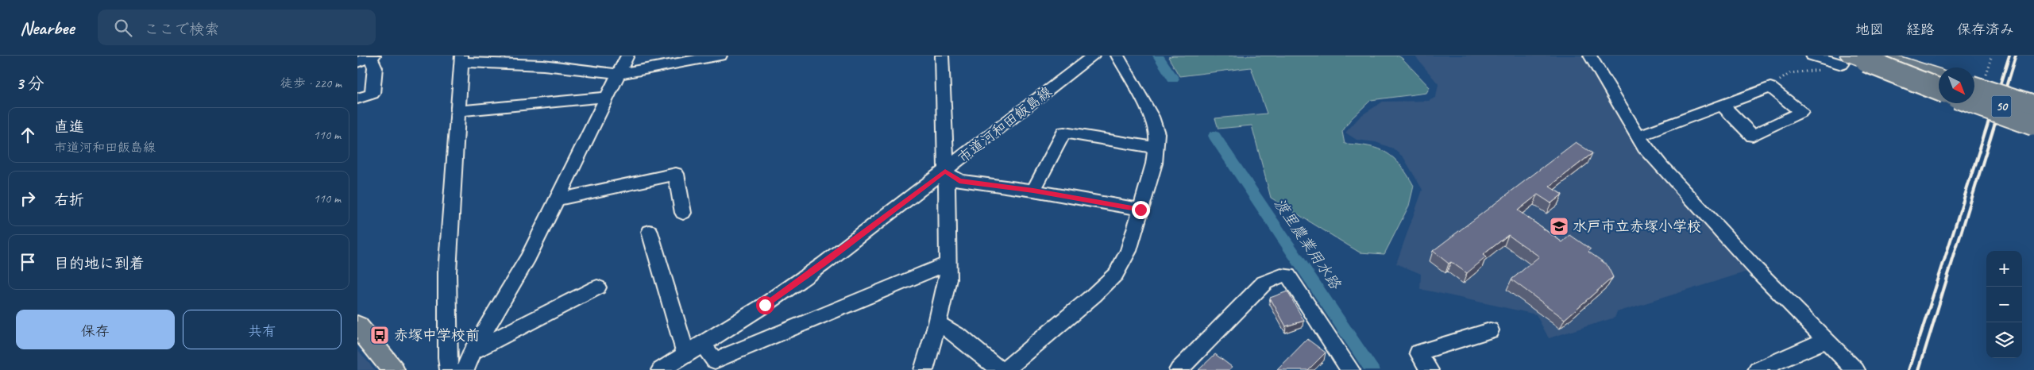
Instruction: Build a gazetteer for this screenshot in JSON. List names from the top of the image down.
{
  "streets": {
    "highway": ["50"],
    "street": ["市道河和田飯島線"]
  },
  "water": ["渡里農業用水路"],
  "places": {
    "school or university": ["水戸市立赤塚小学校"],
    "bus stop": ["赤塚中学校前"]
  },
  "north": "bottom right",
  "page": {
    "header": "Nearbee",
    "search": "ここで検索",
    "nav": ["地図", "経路", "保存済み"],
    "heading": ["3 分", "徒歩 · 220 m"],
    "list": [
      ["直進", "市道河和田飯島線", "110 m"],
      ["右折", "110 m"],
      "目的地に到着"
    ],
    "map_buttons": ["+", "−"],
    "buttons": ["保存", "共有"]
  }
}
